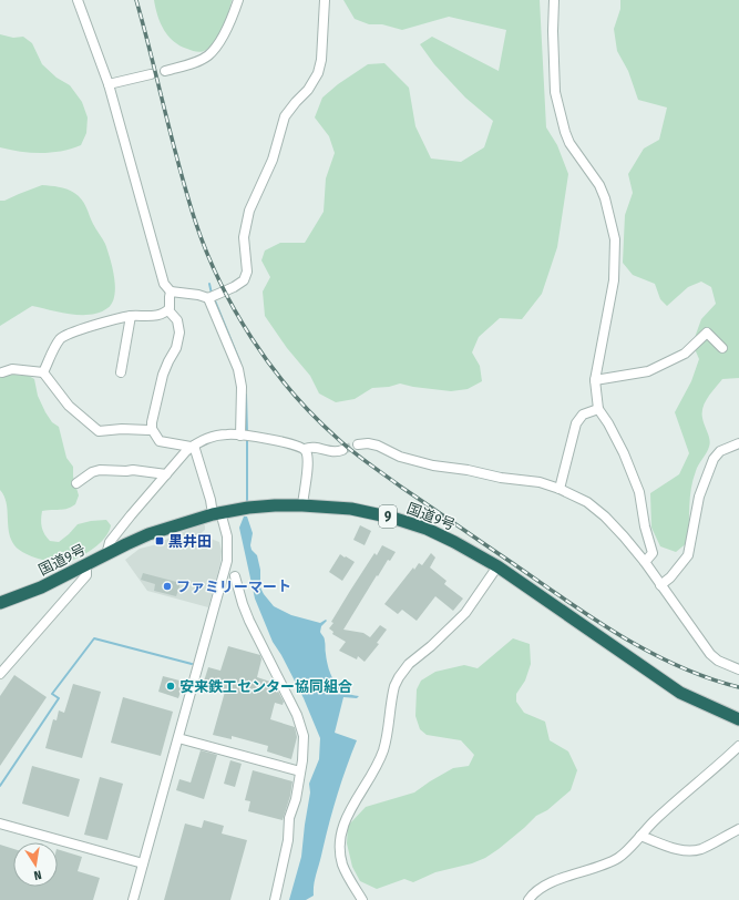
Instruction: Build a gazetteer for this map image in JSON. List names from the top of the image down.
{
  "streets": {
    "highway": ["9", "国道9号"]
  },
  "places": {
    "transit": ["黒井田"],
    "other": ["ファミリーマート", "安来鉄工センター協同組合"]
  },
  "north": "bottom"
}
